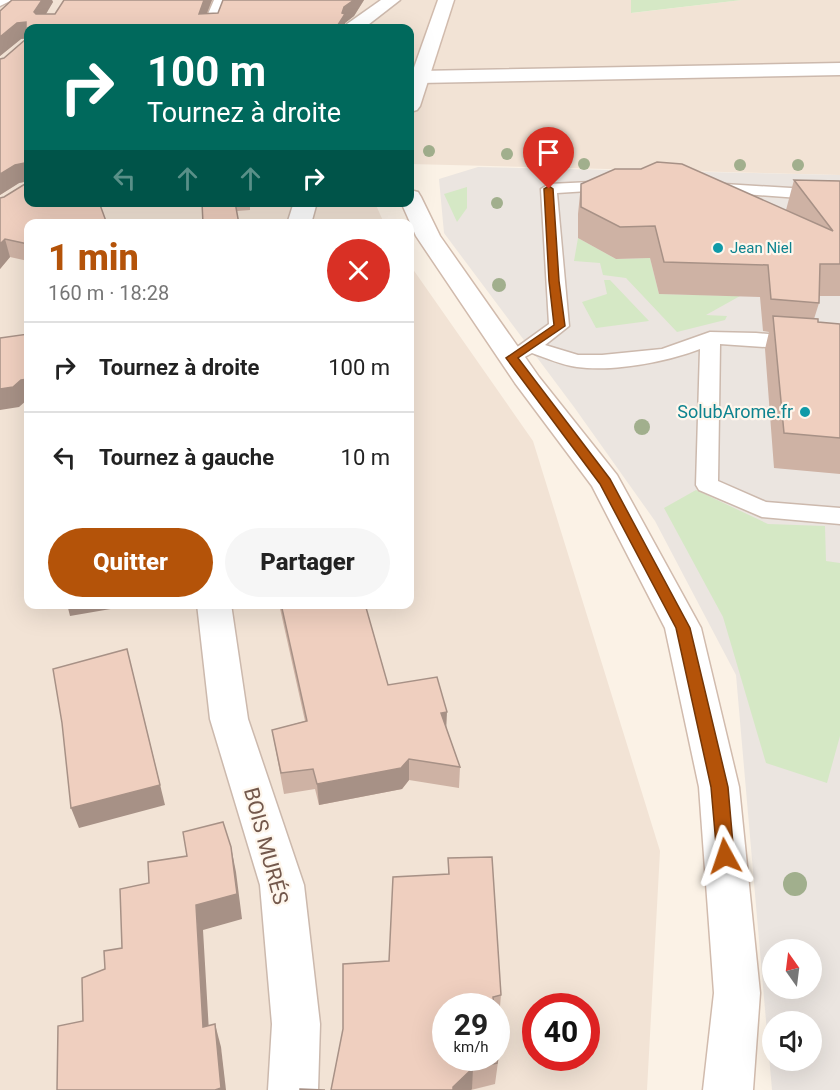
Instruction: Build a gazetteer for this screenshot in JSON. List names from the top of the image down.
{
  "streets": {
    "street": ["BOIS MURÉS"]
  },
  "places": ["Jean Niel", "SolubArome.fr"],
  "north": "top",
  "page": {
    "turn": ["100 m", "Tournez à droite"],
    "heading": ["1 min", "160 m · 18:28"],
    "list": [
      {
        "name": "Tournez à droite",
        "value": "100 m"
      },
      {
        "name": "Tournez à gauche",
        "value": "10 m"
      }
    ],
    "buttons": ["Quitter", "Partager"],
    "speed": "29 km/h",
    "limit": "40"
  }
}
